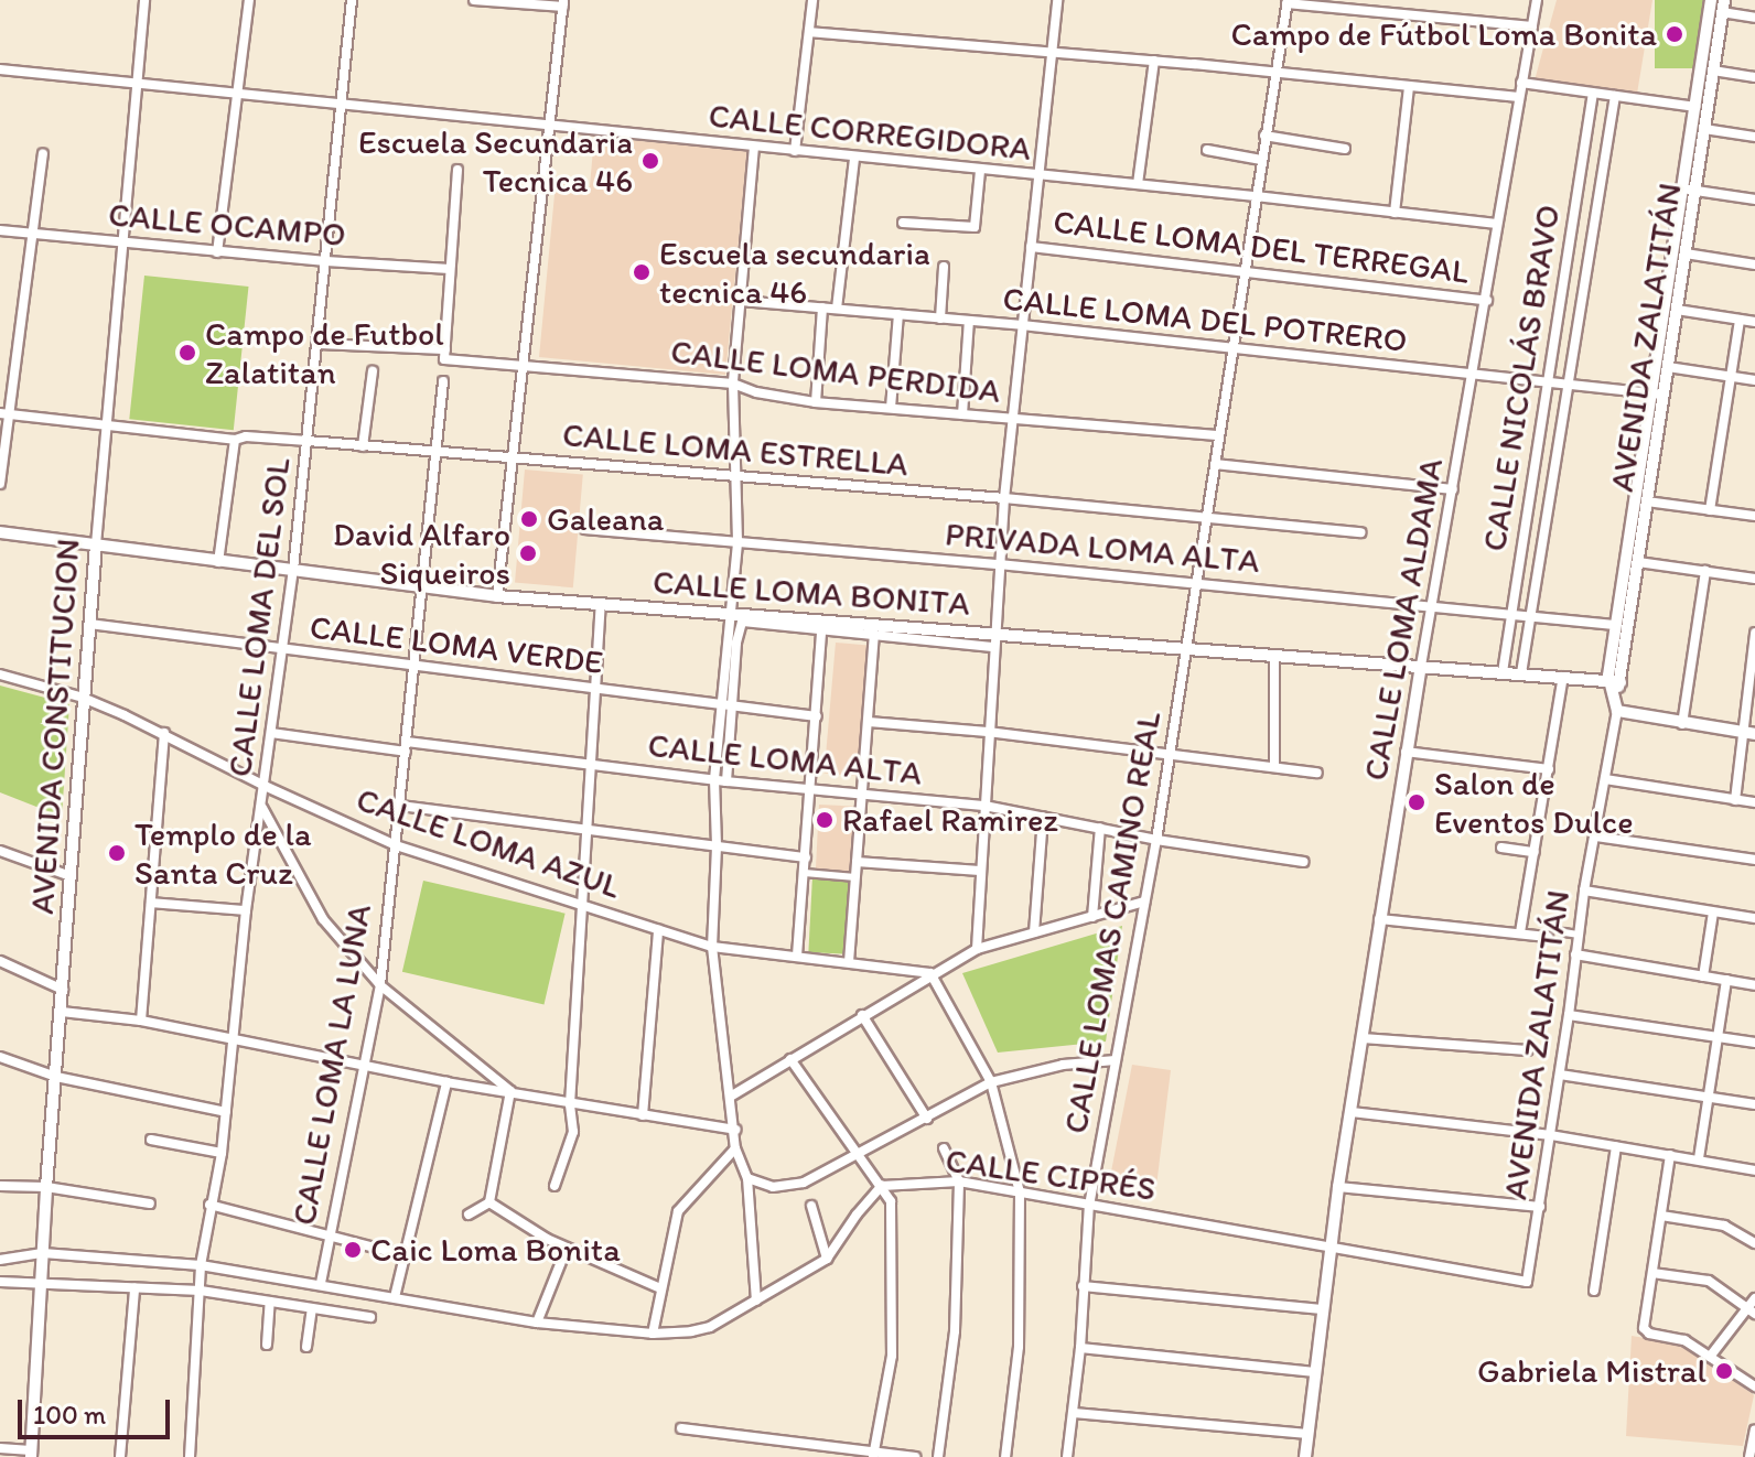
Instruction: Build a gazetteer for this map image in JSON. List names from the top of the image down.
{
  "streets": {
    "street": [
      "CALLE CORREGIDORA",
      "CALLE OCAMPO",
      "CALLE LOMA DEL TERREGAL",
      "CALLE LOMA DEL POTRERO",
      "AVENIDA ZALATITÁN",
      "CALLE LOMA PERDIDA",
      "CALLE NICOLÁS BRAVO",
      "CALLE LOMA ESTRELLA",
      "PRIVADA LOMA ALTA",
      "CALLE LOMA BONITA",
      "CALLE LOMA DEL SOL",
      "CALLE LOMA ALDAMA",
      "CALLE LOMA VERDE",
      "AVENIDA CONSTITUCION",
      "CALLE LOMA ALTA",
      "CALLE LOMA AZUL",
      "CALLE LOMAS CAMINO REAL",
      "CALLE LOMA LA LUNA",
      "CALLE CIPRÉS"
    ]
  },
  "crossings": [
    ["CALLE CORREGIDORA", "CALLE LOMA DEL SOL"],
    ["CALLE CORREGIDORA", "CALLE LOMA ALDAMA"],
    ["CALLE CORREGIDORA", "AVENIDA CONSTITUCION"],
    ["CALLE CORREGIDORA", "CALLE LOMAS CAMINO REAL"],
    ["CALLE OCAMPO", "CALLE LOMA DEL SOL"],
    ["CALLE OCAMPO", "AVENIDA CONSTITUCION"],
    ["CALLE LOMA DEL TERREGAL", "CALLE LOMA ALDAMA"],
    ["CALLE LOMA DEL TERREGAL", "CALLE LOMAS CAMINO REAL"],
    ["CALLE LOMA DEL POTRERO", "AVENIDA ZALATITÁN"],
    ["CALLE LOMA DEL POTRERO", "CALLE NICOLÁS BRAVO"],
    ["CALLE LOMA DEL POTRERO", "CALLE LOMA ALDAMA"],
    ["CALLE LOMA DEL POTRERO", "CALLE LOMAS CAMINO REAL"],
    ["AVENIDA ZALATITÁN", "PRIVADA LOMA ALTA"],
    ["AVENIDA ZALATITÁN", "CALLE LOMA BONITA"],
    ["AVENIDA ZALATITÁN", "CALLE CIPRÉS"],
    ["CALLE LOMA PERDIDA", "CALLE LOMA DEL SOL"],
    ["CALLE LOMA PERDIDA", "CALLE LOMAS CAMINO REAL"],
    ["CALLE NICOLÁS BRAVO", "PRIVADA LOMA ALTA"],
    ["CALLE NICOLÁS BRAVO", "CALLE LOMA BONITA"],
    ["CALLE LOMA ESTRELLA", "CALLE LOMA DEL SOL"],
    ["CALLE LOMA ESTRELLA", "AVENIDA CONSTITUCION"],
    ["CALLE LOMA ESTRELLA", "CALLE LOMAS CAMINO REAL"],
    ["CALLE LOMA ESTRELLA", "CALLE LOMA LA LUNA"],
    ["PRIVADA LOMA ALTA", "CALLE LOMA ALDAMA"],
    ["PRIVADA LOMA ALTA", "CALLE LOMAS CAMINO REAL"],
    ["CALLE LOMA BONITA", "CALLE LOMA DEL SOL"],
    ["CALLE LOMA BONITA", "CALLE LOMA ALDAMA"],
    ["CALLE LOMA BONITA", "AVENIDA CONSTITUCION"],
    ["CALLE LOMA BONITA", "CALLE LOMAS CAMINO REAL"],
    ["CALLE LOMA BONITA", "CALLE LOMA LA LUNA"],
    ["CALLE LOMA DEL SOL", "CALLE LOMA VERDE"],
    ["CALLE LOMA DEL SOL", "CALLE LOMA ALTA"],
    ["CALLE LOMA DEL SOL", "CALLE LOMA AZUL"],
    ["CALLE LOMA ALDAMA", "CALLE CIPRÉS"],
    ["CALLE LOMA VERDE", "AVENIDA CONSTITUCION"],
    ["CALLE LOMA VERDE", "CALLE LOMA LA LUNA"],
    ["AVENIDA CONSTITUCION", "CALLE LOMA AZUL"],
    ["CALLE LOMA ALTA", "CALLE LOMAS CAMINO REAL"],
    ["CALLE LOMA ALTA", "CALLE LOMA LA LUNA"],
    ["CALLE LOMA AZUL", "CALLE LOMA LA LUNA"],
    ["CALLE LOMAS CAMINO REAL", "CALLE CIPRÉS"]
  ],
  "places": [
    "Campo de Fútbol Loma Bonita",
    "Escuela Secundaria Tecnica 46",
    "Escuela secundaria tecnica 46",
    "Campo de Futbol Zalatitan",
    "Galeana",
    "David Alfaro Siqueiros",
    "Salon de Eventos Dulce",
    "Rafael Ramirez",
    "Templo de la Santa Cruz",
    "Caic Loma Bonita",
    "Gabriela Mistral"
  ],
  "scale_bar": "100 m"
}
